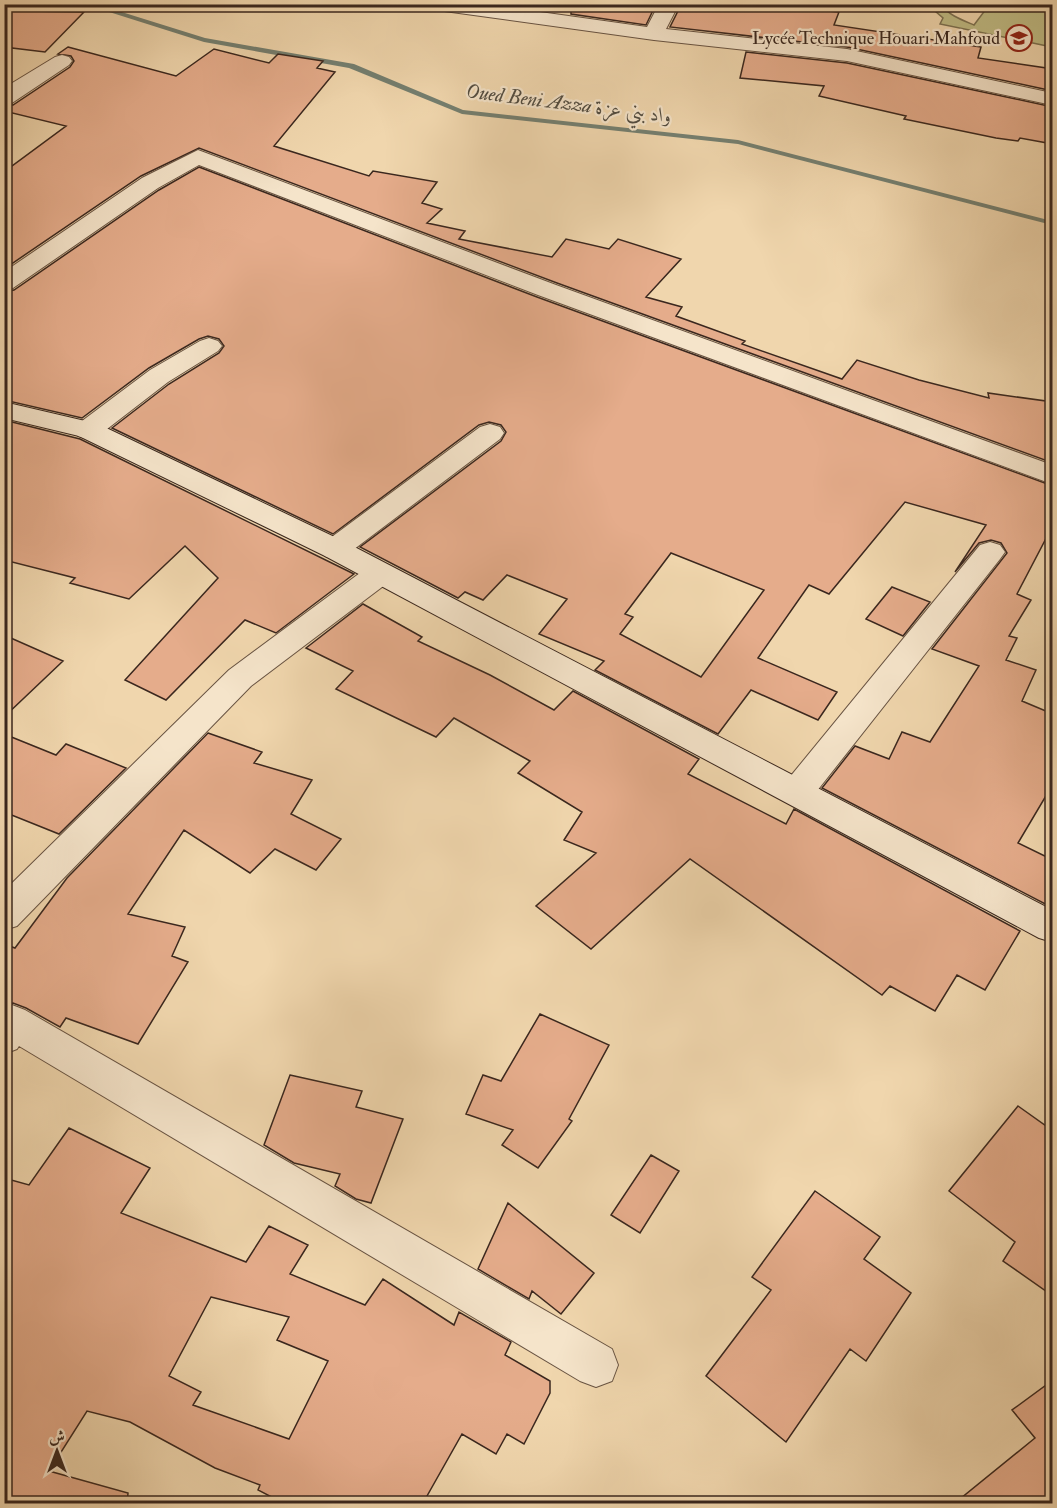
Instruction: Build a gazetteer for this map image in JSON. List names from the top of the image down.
{
  "water": ["Oued Beni Azza واد بني عزة"],
  "places": {
    "school or university": ["Lycée Technique Houari Mahfoud"]
  },
  "north": "top"
}
